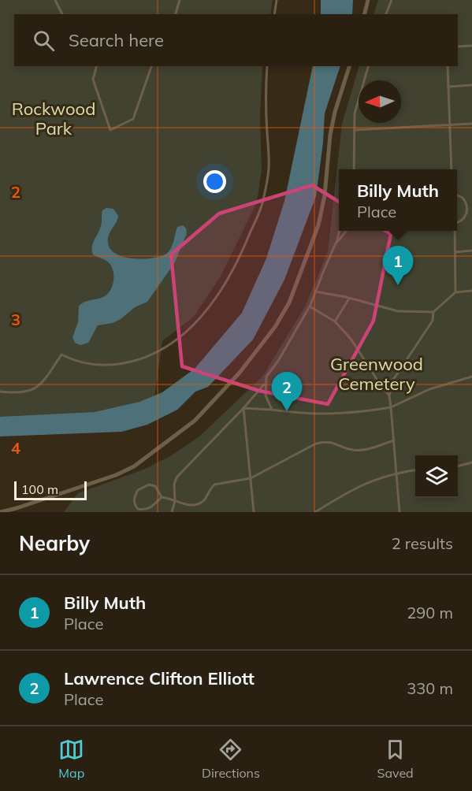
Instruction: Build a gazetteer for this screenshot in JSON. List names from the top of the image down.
{
  "parks": ["Rockwood Park", "Greenwood Cemetery"],
  "scale_bar": "100 m",
  "north": "left",
  "page": {
    "search": "Search here",
    "popup": ["Billy Muth", "Place"],
    "pins": ["1", "2"],
    "scale": "100 m",
    "heading": ["Nearby", "2 results"],
    "list": [
      {
        "mark": "1",
        "name": "Billy Muth",
        "note": "Place",
        "value": "290 m"
      },
      {
        "mark": "2",
        "name": "Lawrence Clifton Elliott",
        "note": "Place",
        "value": "330 m"
      }
    ],
    "nav": ["Map", "Directions", "Saved"]
  },
  "grid": {
    "rows": ["2", "3", "4"]
  }
}
